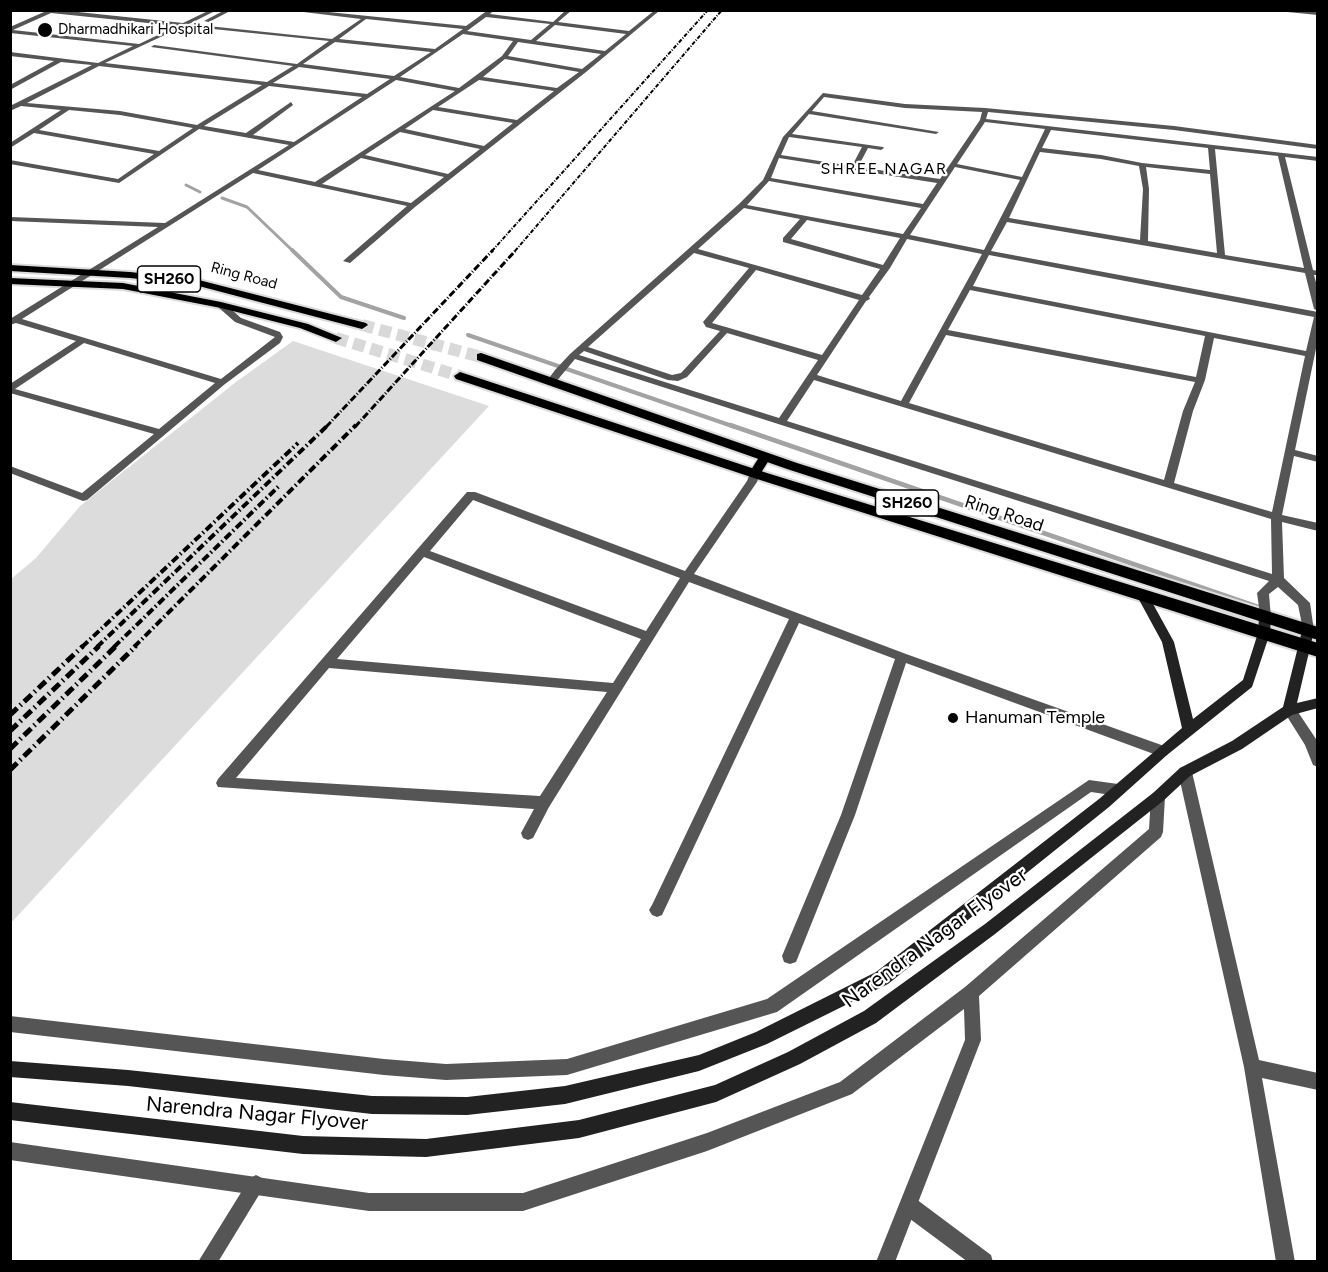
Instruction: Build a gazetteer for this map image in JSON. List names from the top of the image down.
{
  "streets": {
    "highway": ["Ring Road", "SH260"],
    "main road": ["Narendra Nagar Flyover"]
  },
  "crossings": [
    ["Ring Road", "Narendra Nagar Flyover"]
  ],
  "districts": ["SHREE NAGAR"],
  "places": ["Dharmadhikari Hospital", "Hanuman Temple"]
}
